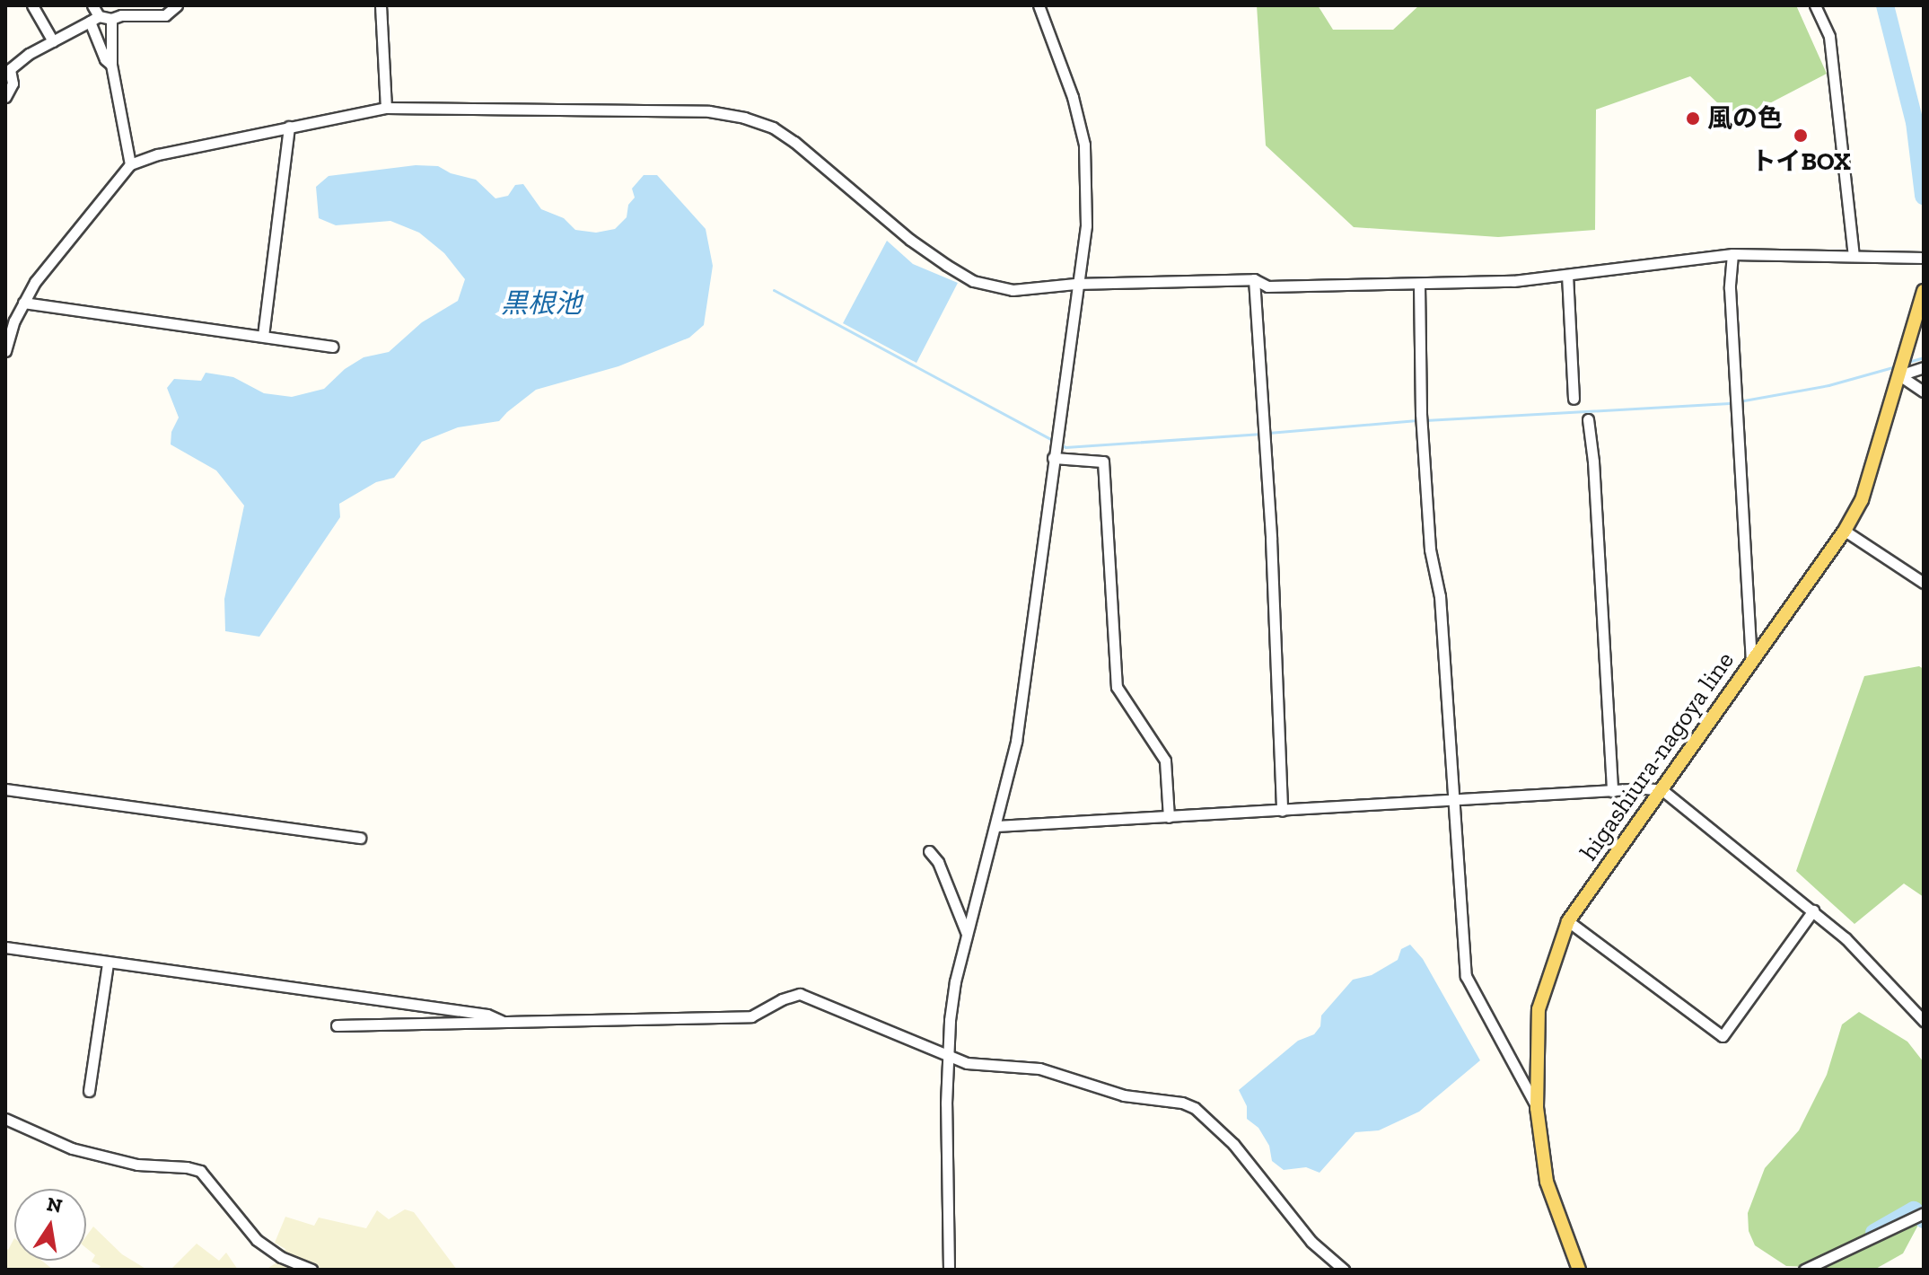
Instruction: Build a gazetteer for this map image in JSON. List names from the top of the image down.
{
  "streets": {
    "main road": ["higashiura-nagoya line"]
  },
  "water": ["黒根池"],
  "places": ["風の色", "トイBOX"],
  "north": "top"
}
